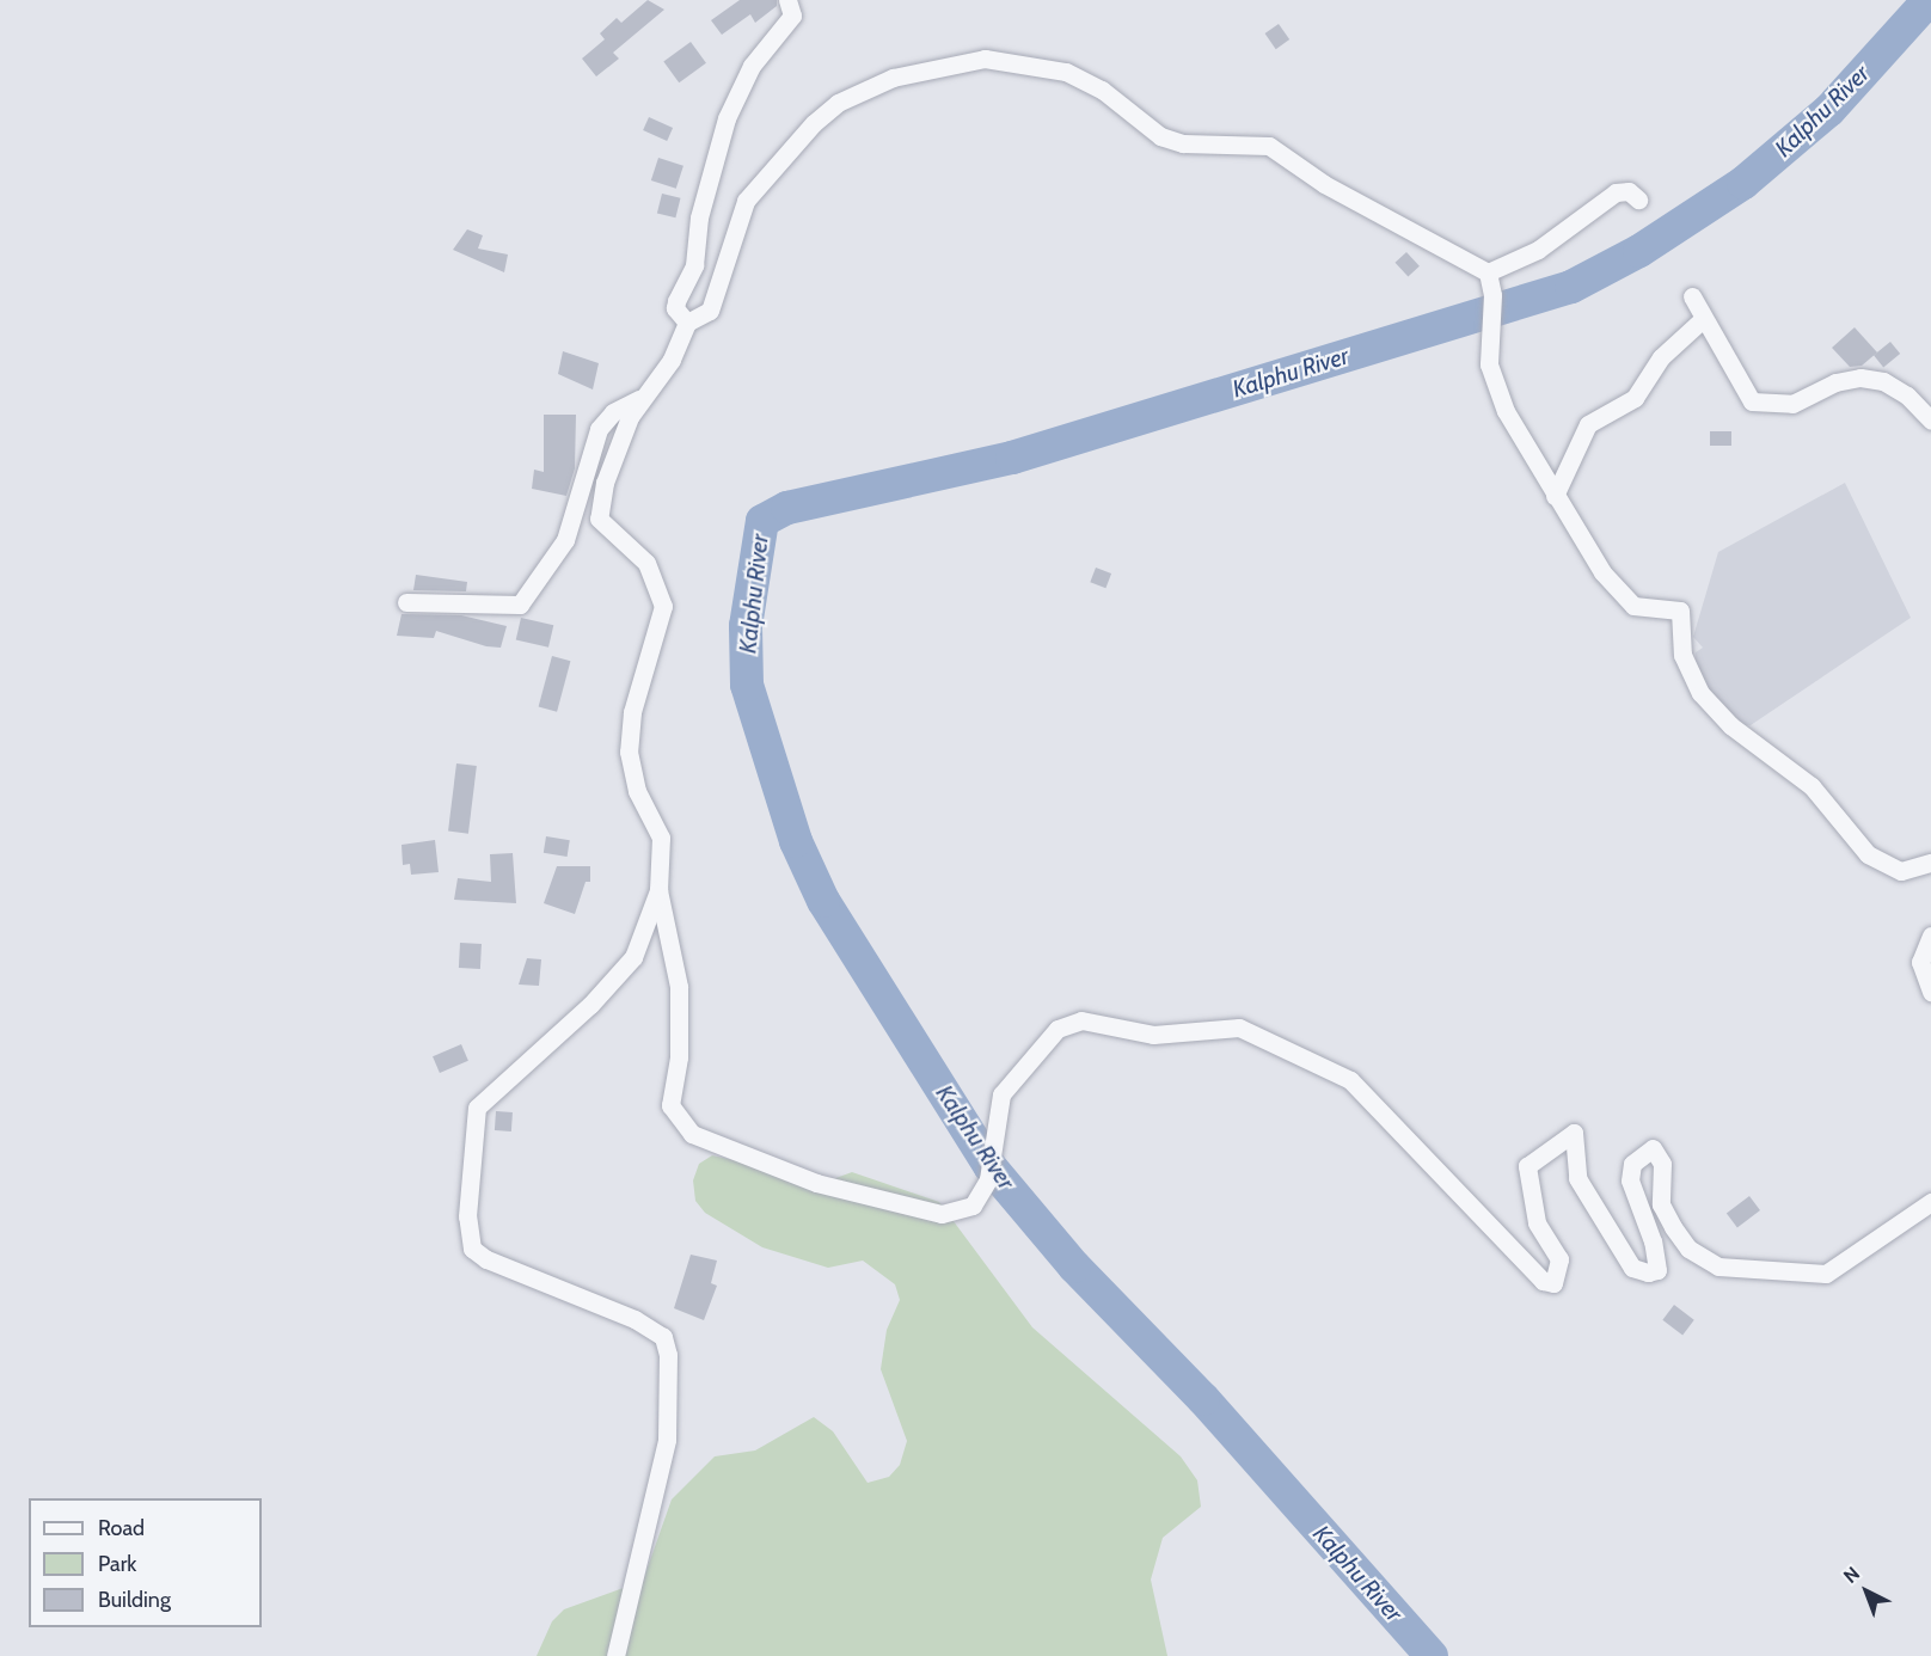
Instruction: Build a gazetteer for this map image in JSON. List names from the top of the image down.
{
  "water": ["Kalphu River"],
  "legend": ["Road", "Park", "Building"],
  "north": "top left"
}
